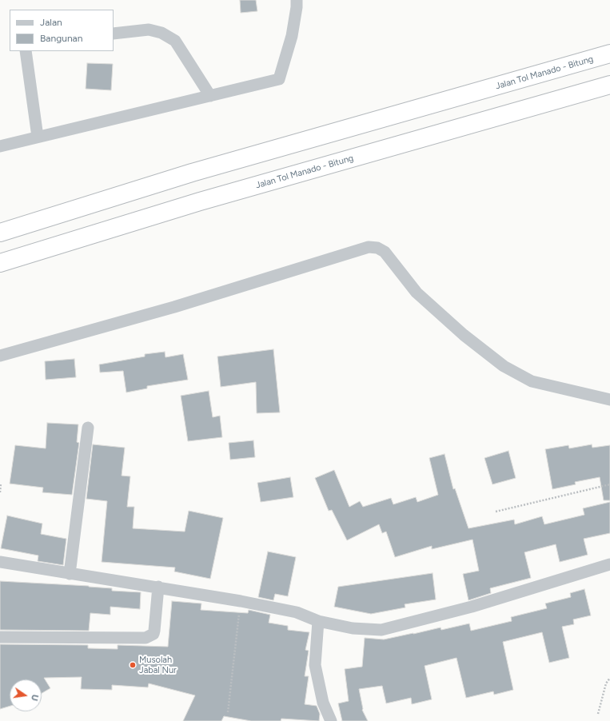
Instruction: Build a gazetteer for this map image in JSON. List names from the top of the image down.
{
  "streets": {
    "highway": ["Jalan Tol Manado - Bitung"]
  },
  "places": ["Musolah Jabal Nur"],
  "legend": ["Jalan", "Bangunan"],
  "north": "right"
}
